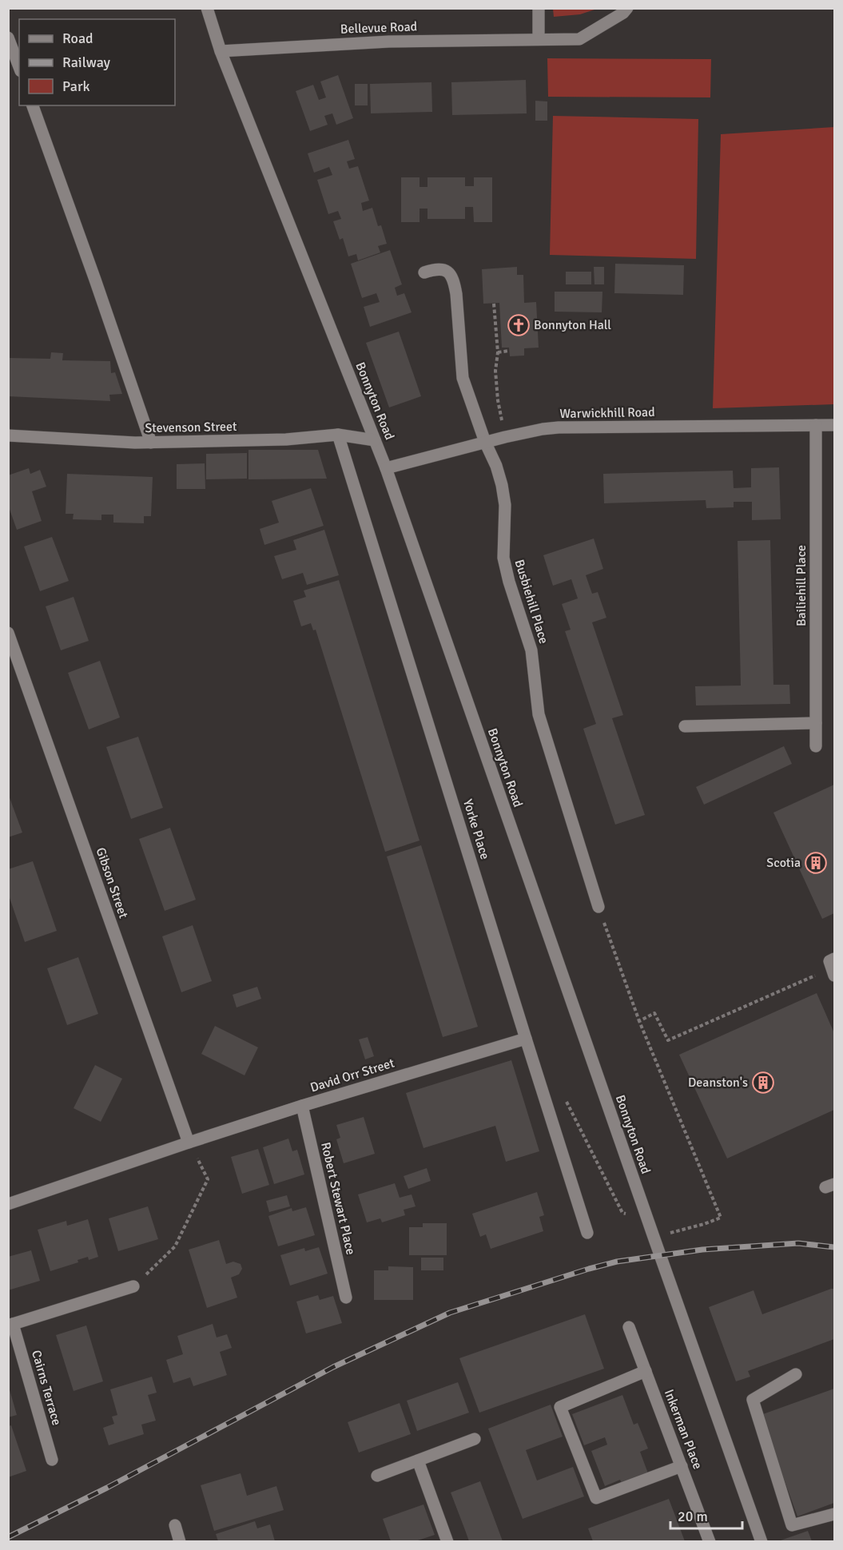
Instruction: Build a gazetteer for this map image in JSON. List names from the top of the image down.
{
  "streets": {
    "street": [
      "Bellevue Road",
      "Bonnyton Road",
      "Warwickhill Road",
      "Stevenson Street",
      "Bailiehill Place",
      "Busbiehill Place",
      "Yorke Place",
      "Gibson Street",
      "David Orr Street",
      "Robert Stewart Place",
      "Cairns Terrace",
      "Inkerman Place"
    ]
  },
  "crossings": [
    ["Bellevue Road", "Bonnyton Road"],
    ["Bonnyton Road", "Warwickhill Road"],
    ["Bonnyton Road", "Stevenson Street"],
    ["Warwickhill Road", "Bailiehill Place"],
    ["Warwickhill Road", "Busbiehill Place"],
    ["Stevenson Street", "Yorke Place"],
    ["Yorke Place", "David Orr Street"],
    ["Gibson Street", "David Orr Street"],
    ["David Orr Street", "Robert Stewart Place"]
  ],
  "places": {
    "church": ["Bonnyton Hall"],
    "building": ["Scotia", "Deanston's"]
  },
  "legend": ["Road", "Railway", "Park"],
  "scale_bar": "20 m"
}
